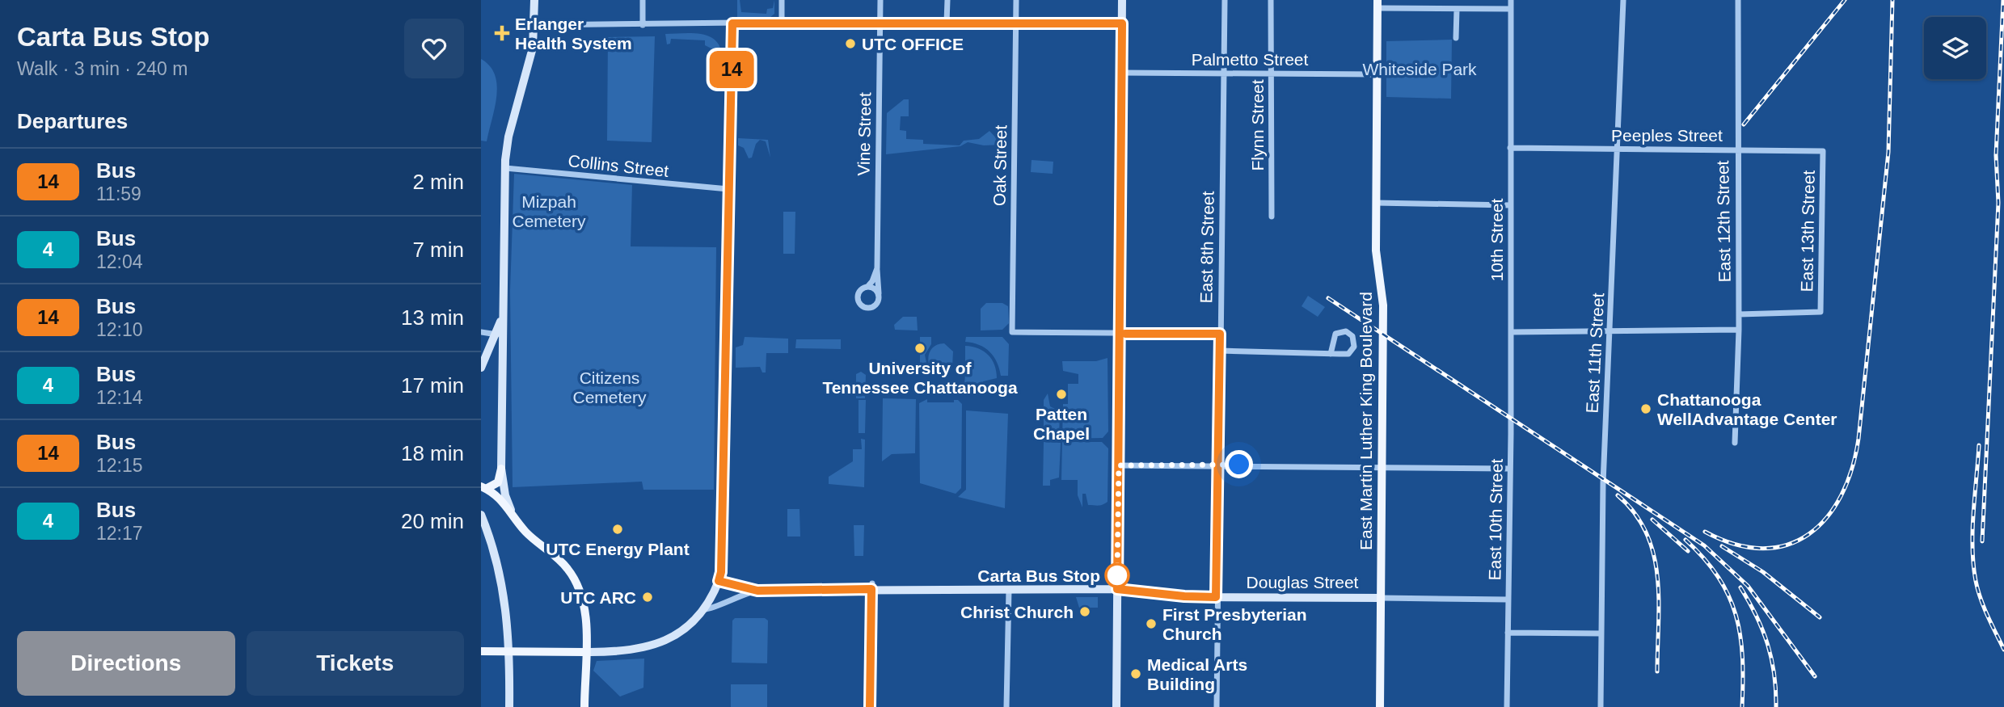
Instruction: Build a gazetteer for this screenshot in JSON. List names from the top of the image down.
{
  "streets": {
    "main road": ["East Martin Luther King Boulevard", "Douglas Street"],
    "street": [
      "Palmetto Street",
      "Flynn Street",
      "Vine Street",
      "Peeples Street",
      "Collins Street",
      "Oak Street",
      "East 12th Street",
      "East 13th Street",
      "10th Street",
      "East 8th Street",
      "East 11th Street",
      "East 10th Street"
    ]
  },
  "crossings": [
    ["Palmetto Street", "Flynn Street"],
    ["Palmetto Street", "East 8th Street"],
    ["Palmetto Street", "East Martin Luther King Boulevard"],
    ["Peeples Street", "East 12th Street"],
    ["Peeples Street", "East 13th Street"],
    ["Peeples Street", "10th Street"],
    ["Peeples Street", "East 11th Street"],
    ["East 12th Street", "East 13th Street"],
    ["10th Street", "East 10th Street"],
    ["East 8th Street", "Douglas Street"],
    ["East Martin Luther King Boulevard", "Douglas Street"],
    ["East 10th Street", "Douglas Street"]
  ],
  "parks": ["Whiteside Park", "Mizpah Cemetery", "Citizens Cemetery"],
  "places": {
    "health": ["Erlanger Health System"],
    "other": [
      "UTC OFFICE",
      "University of Tennessee Chattanooga",
      "Patten Chapel",
      "Chattanooga WellAdvantage Center",
      "UTC Energy Plant",
      "Carta Bus Stop",
      "UTC ARC",
      "Christ Church",
      "First Presbyterian Church",
      "Medical Arts Building"
    ]
  },
  "lines": ["bus line 14"],
  "page": {
    "heading": [
      ["Carta Bus Stop", "Walk · 3 min · 240 m"],
      "Departures"
    ],
    "on_map": "14",
    "list": [
      {
        "mark": "14",
        "name": "Bus",
        "note": "11:59",
        "value": "2 min"
      },
      {
        "mark": "4",
        "name": "Bus",
        "note": "12:04",
        "value": "7 min"
      },
      {
        "mark": "14",
        "name": "Bus",
        "note": "12:10",
        "value": "13 min"
      },
      {
        "mark": "4",
        "name": "Bus",
        "note": "12:14",
        "value": "17 min"
      },
      {
        "mark": "14",
        "name": "Bus",
        "note": "12:15",
        "value": "18 min"
      },
      {
        "mark": "4",
        "name": "Bus",
        "note": "12:17",
        "value": "20 min"
      }
    ],
    "buttons": ["Directions", "Tickets"]
  }
}
